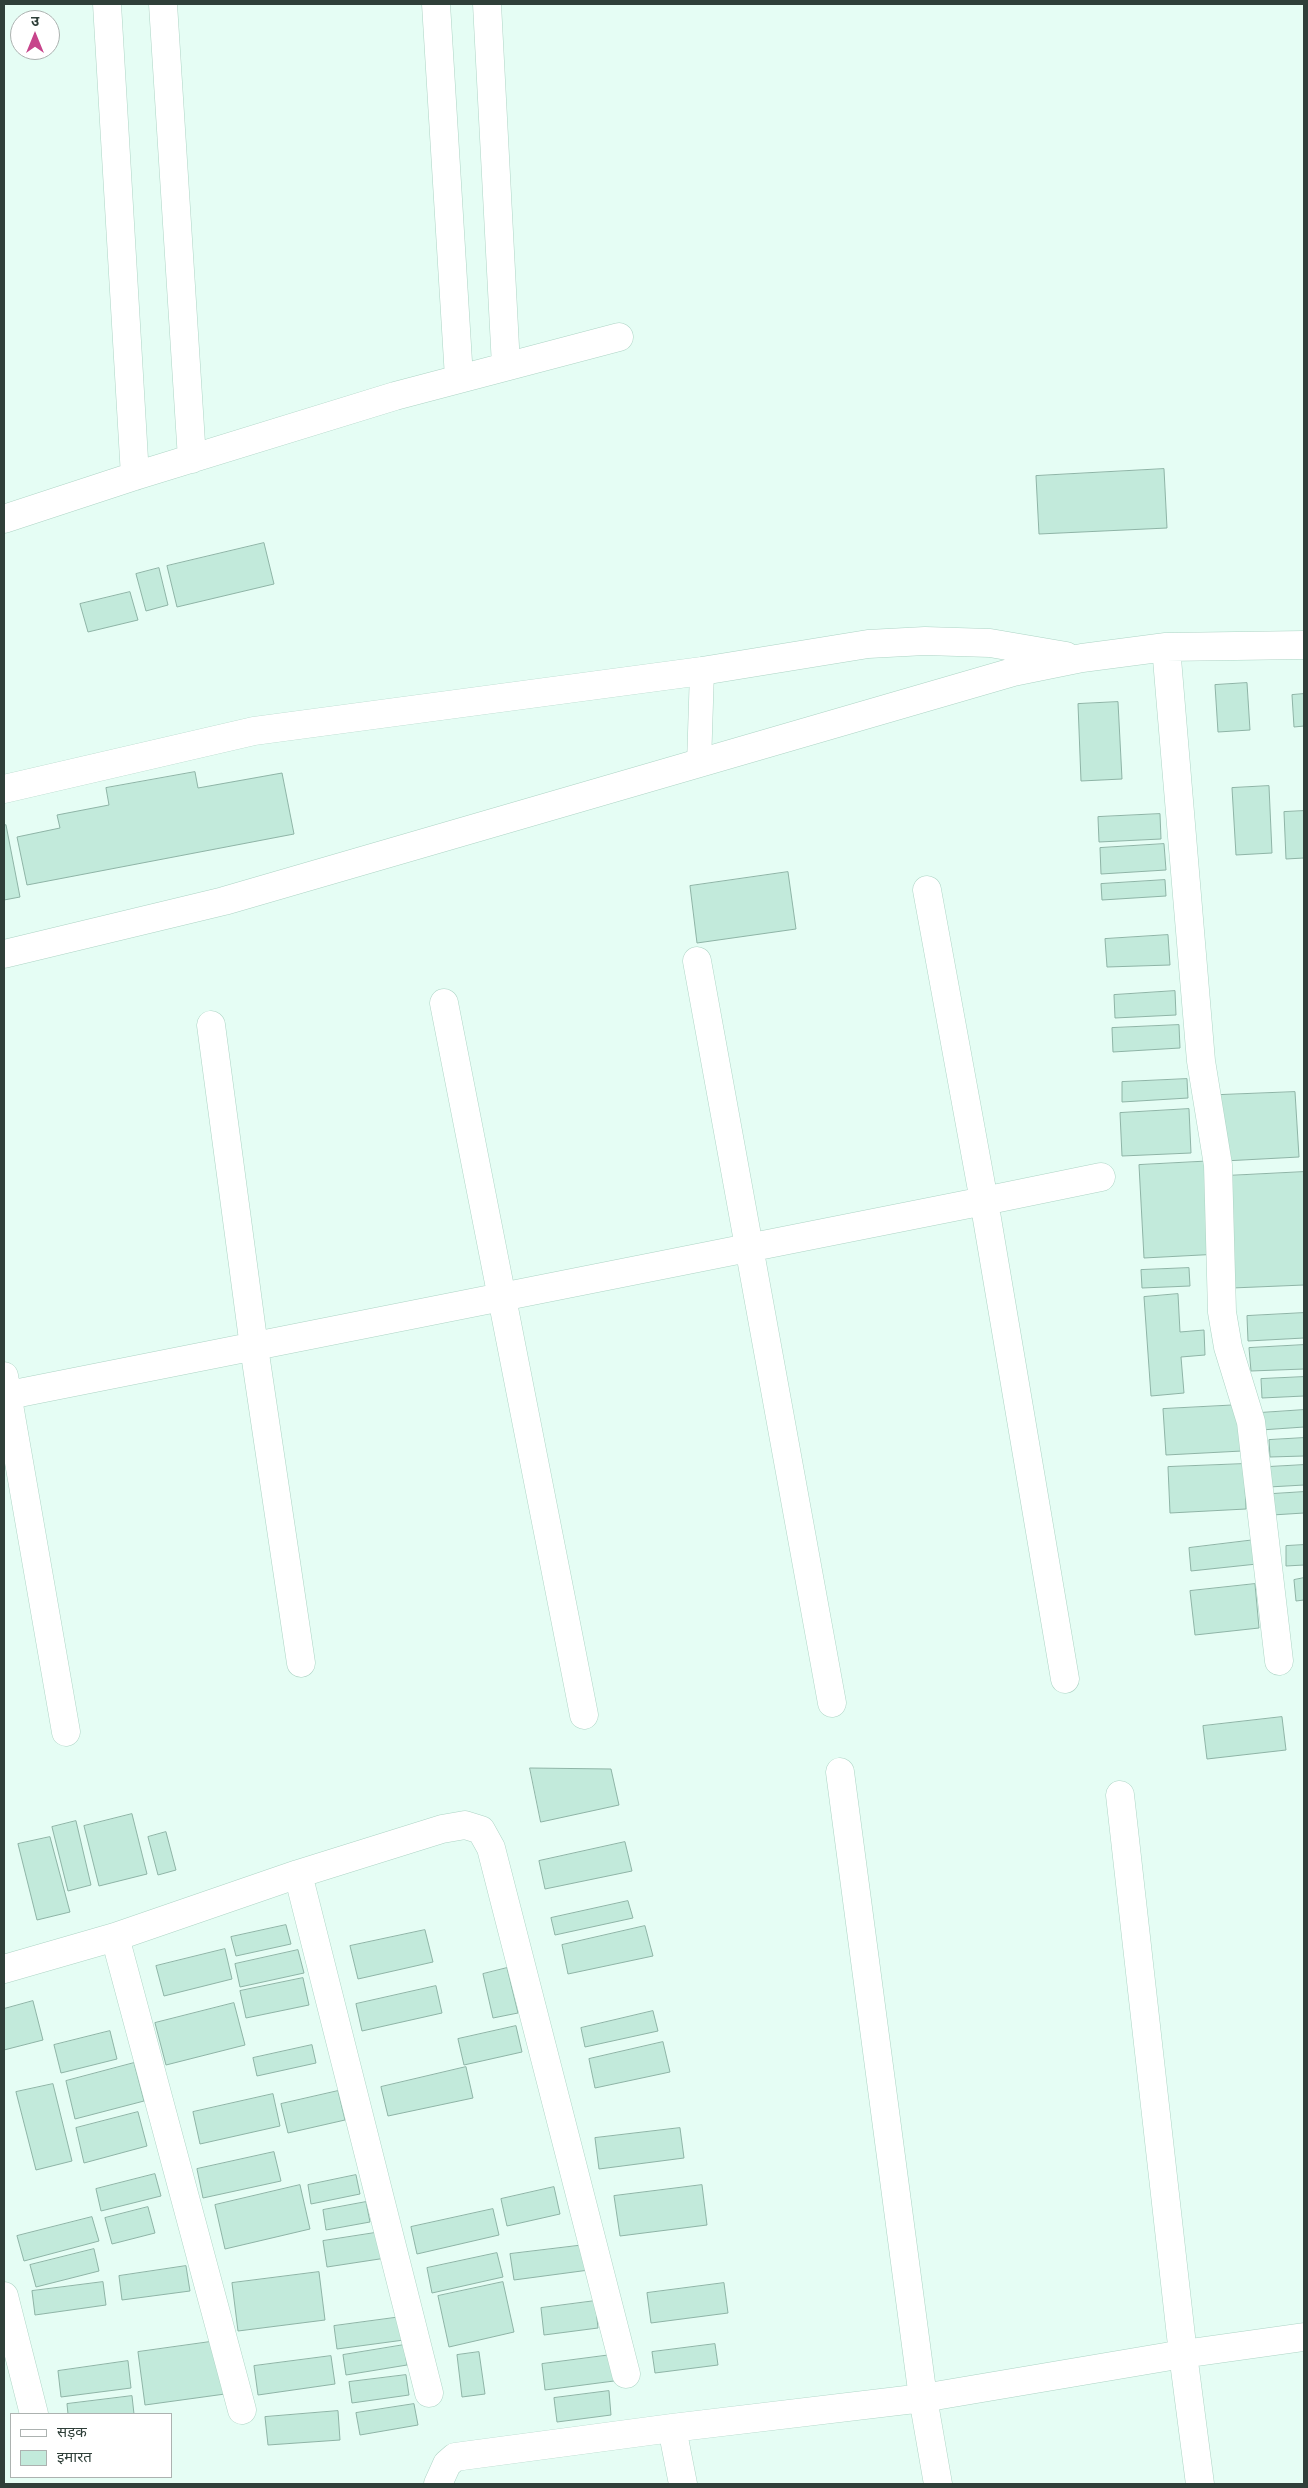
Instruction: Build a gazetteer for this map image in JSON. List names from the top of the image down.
{
  "legend": ["सड़क", "इमारत"],
  "north": "top"
}
